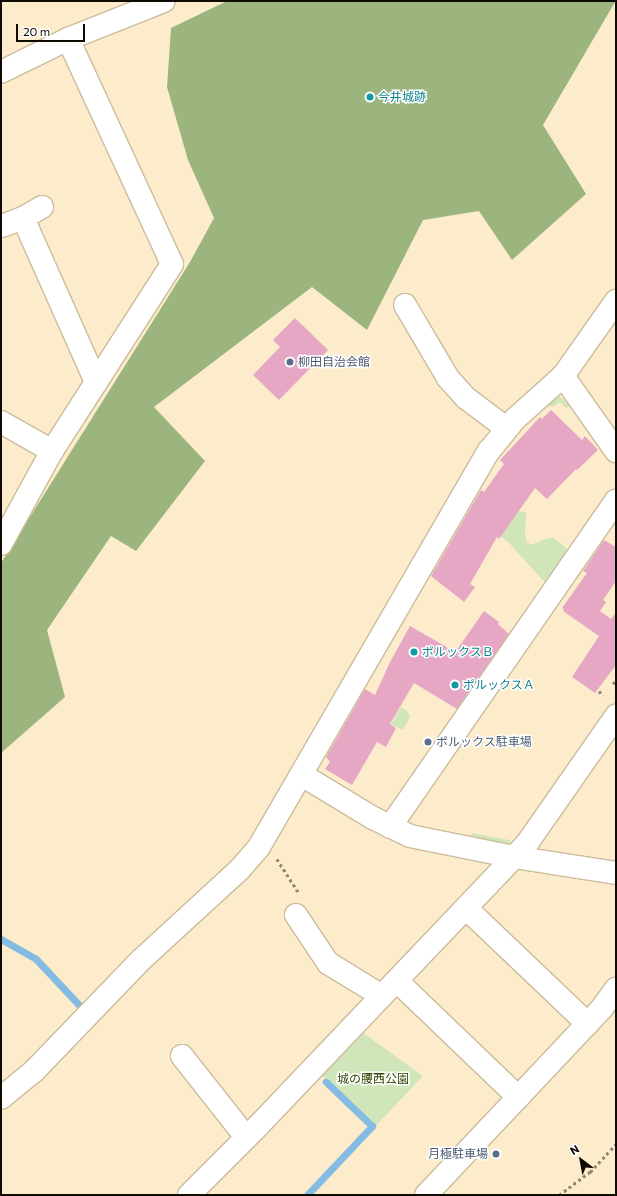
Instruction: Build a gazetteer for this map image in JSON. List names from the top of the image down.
{
  "parks": ["城の腰西公園"],
  "places": [
    "今井城跡",
    "柳田自治会館",
    "ポルックスＢ",
    "ポルックスＡ",
    "ポルックス駐車場",
    "月極駐車場"
  ],
  "scale_bar": "20 m",
  "north": "top left"
}
